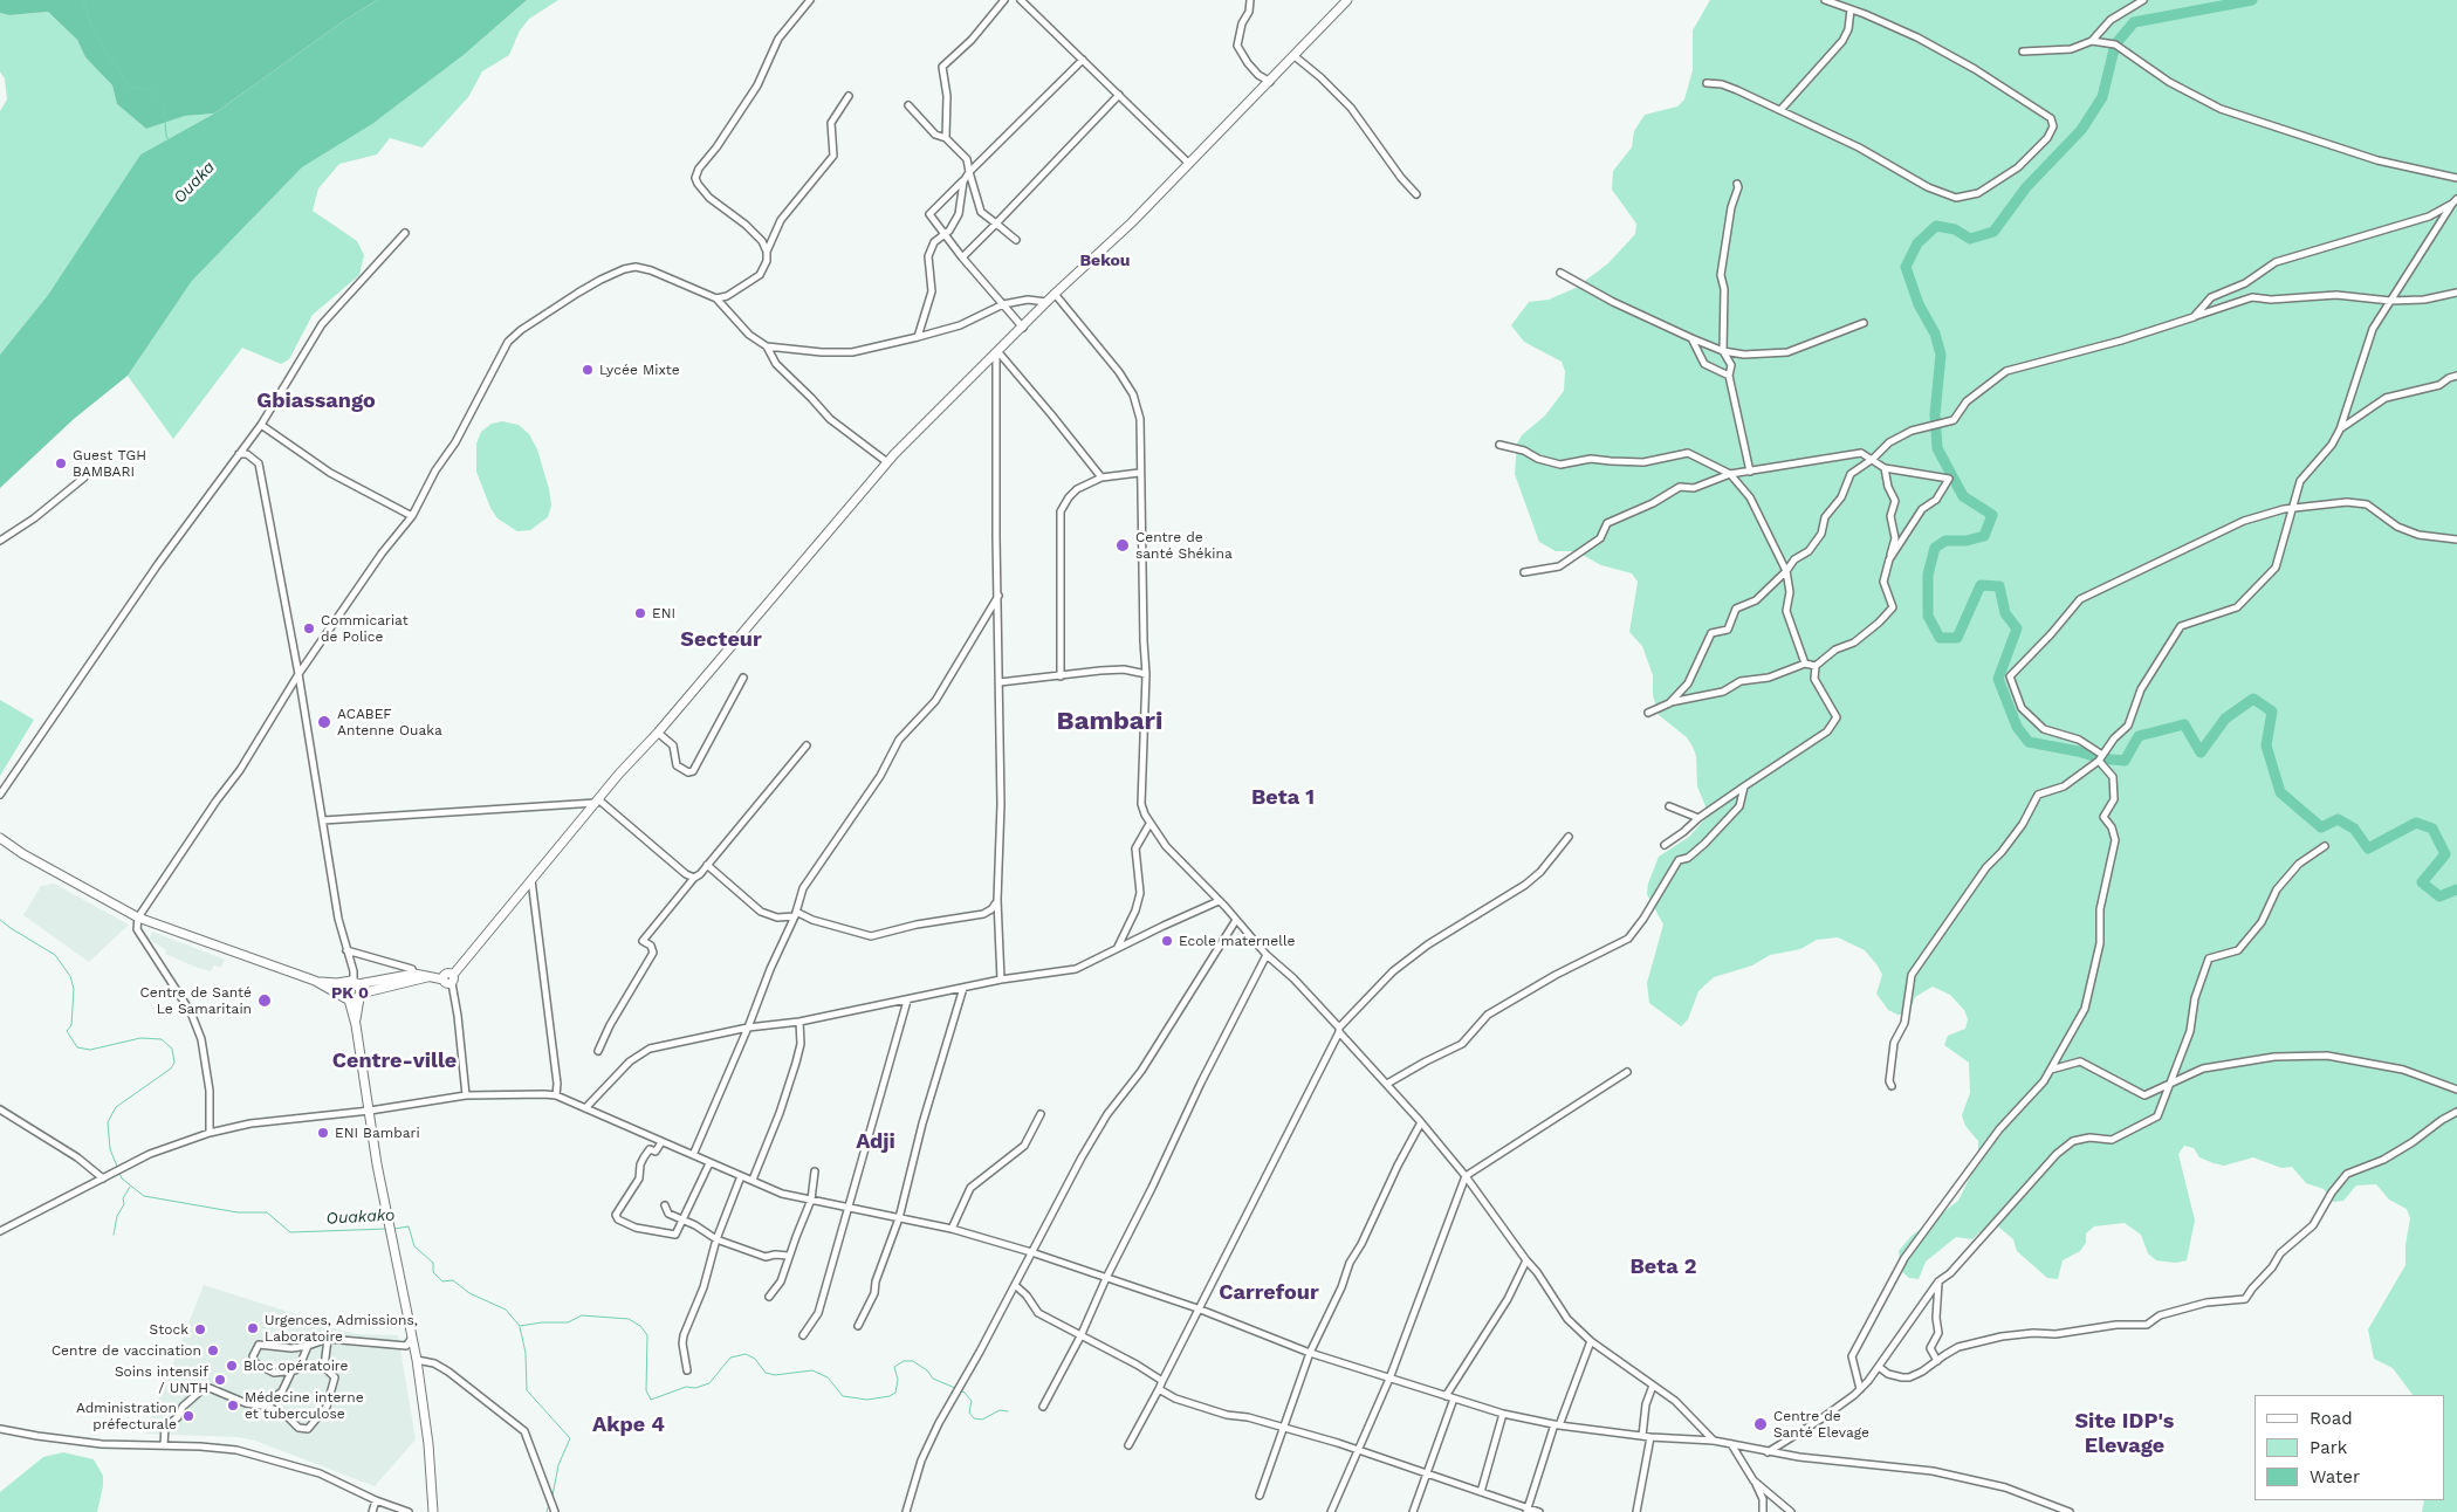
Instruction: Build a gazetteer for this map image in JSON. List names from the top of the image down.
{
  "districts": [
    "Bekou",
    "Gbiassango",
    "Secteur",
    "Bambari",
    "Beta 1",
    "PK 0",
    "Centre-ville",
    "Adji",
    "Beta 2",
    "Carrefour",
    "Site IDP's Elevage",
    "Akpe 4"
  ],
  "water": ["Ouaka", "Ouakako"],
  "places": [
    "Lycée Mixte",
    "Guest TGH BAMBARI",
    "Centre de santé Shékina",
    "ENI",
    "Commicariat de Police",
    "ACABEF Antenne Ouaka",
    "Ecole maternelle",
    "Centre de Santé Le Samaritain",
    "ENI Bambari",
    "Urgences, Admissions, Laboratoire",
    "Stock",
    "Centre de vaccination",
    "Bloc opératoire",
    "Soins intensif / UNTH",
    "Médecine interne et tuberculose",
    "Administration préfecturale",
    "Centre de Santé Elevage"
  ],
  "legend": ["Road", "Park", "Water"]
}
